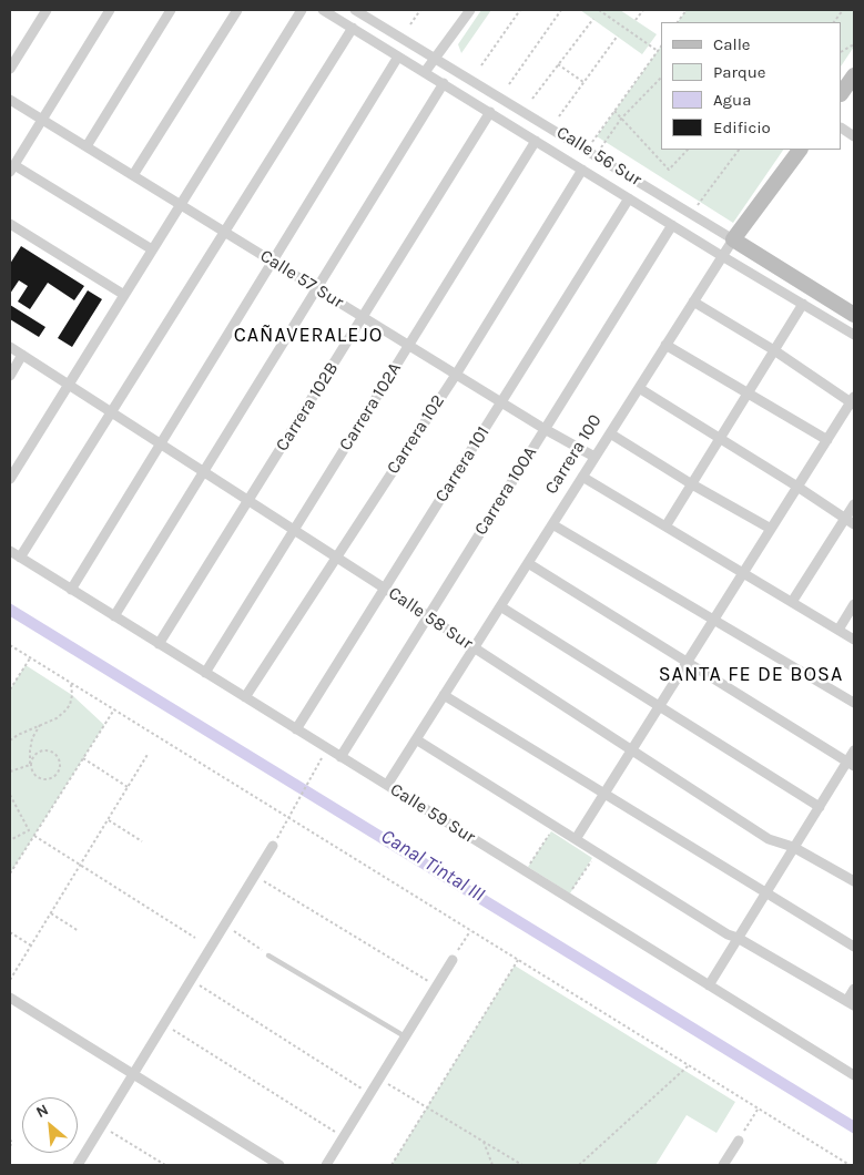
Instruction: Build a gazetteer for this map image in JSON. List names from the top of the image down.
{
  "streets": {
    "street": [
      "Calle 56 Sur",
      "Calle 57 Sur",
      "Carrera 102B",
      "Carrera 102A",
      "Carrera 102",
      "Carrera 100",
      "Carrera 101",
      "Carrera 100A",
      "Calle 58 Sur",
      "Calle 59 Sur"
    ]
  },
  "crossings": [
    ["Calle 56 Sur", "Carrera 102B"],
    ["Calle 56 Sur", "Carrera 102A"],
    ["Calle 56 Sur", "Carrera 102"],
    ["Calle 56 Sur", "Carrera 100"],
    ["Calle 56 Sur", "Carrera 101"],
    ["Calle 56 Sur", "Carrera 100A"],
    ["Calle 57 Sur", "Carrera 102B"],
    ["Calle 57 Sur", "Carrera 102A"],
    ["Calle 57 Sur", "Carrera 102"],
    ["Calle 57 Sur", "Carrera 100"],
    ["Calle 57 Sur", "Carrera 101"],
    ["Calle 57 Sur", "Carrera 100A"],
    ["Carrera 102B", "Calle 58 Sur"],
    ["Carrera 102B", "Calle 59 Sur"],
    ["Carrera 102A", "Calle 58 Sur"],
    ["Carrera 102A", "Calle 59 Sur"],
    ["Carrera 102", "Calle 58 Sur"],
    ["Carrera 102", "Calle 59 Sur"],
    ["Carrera 100", "Calle 58 Sur"],
    ["Carrera 100", "Calle 59 Sur"],
    ["Carrera 101", "Calle 58 Sur"],
    ["Carrera 101", "Calle 59 Sur"],
    ["Carrera 100A", "Calle 58 Sur"],
    ["Carrera 100A", "Calle 59 Sur"]
  ],
  "districts": ["CAÑAVERALEJO", "SANTA FE DE BOSA"],
  "water": ["Canal Tintal III"],
  "legend": [
    "Calle",
    "Parque",
    "Agua",
    "Edificio"
  ],
  "north": "top left"
}
